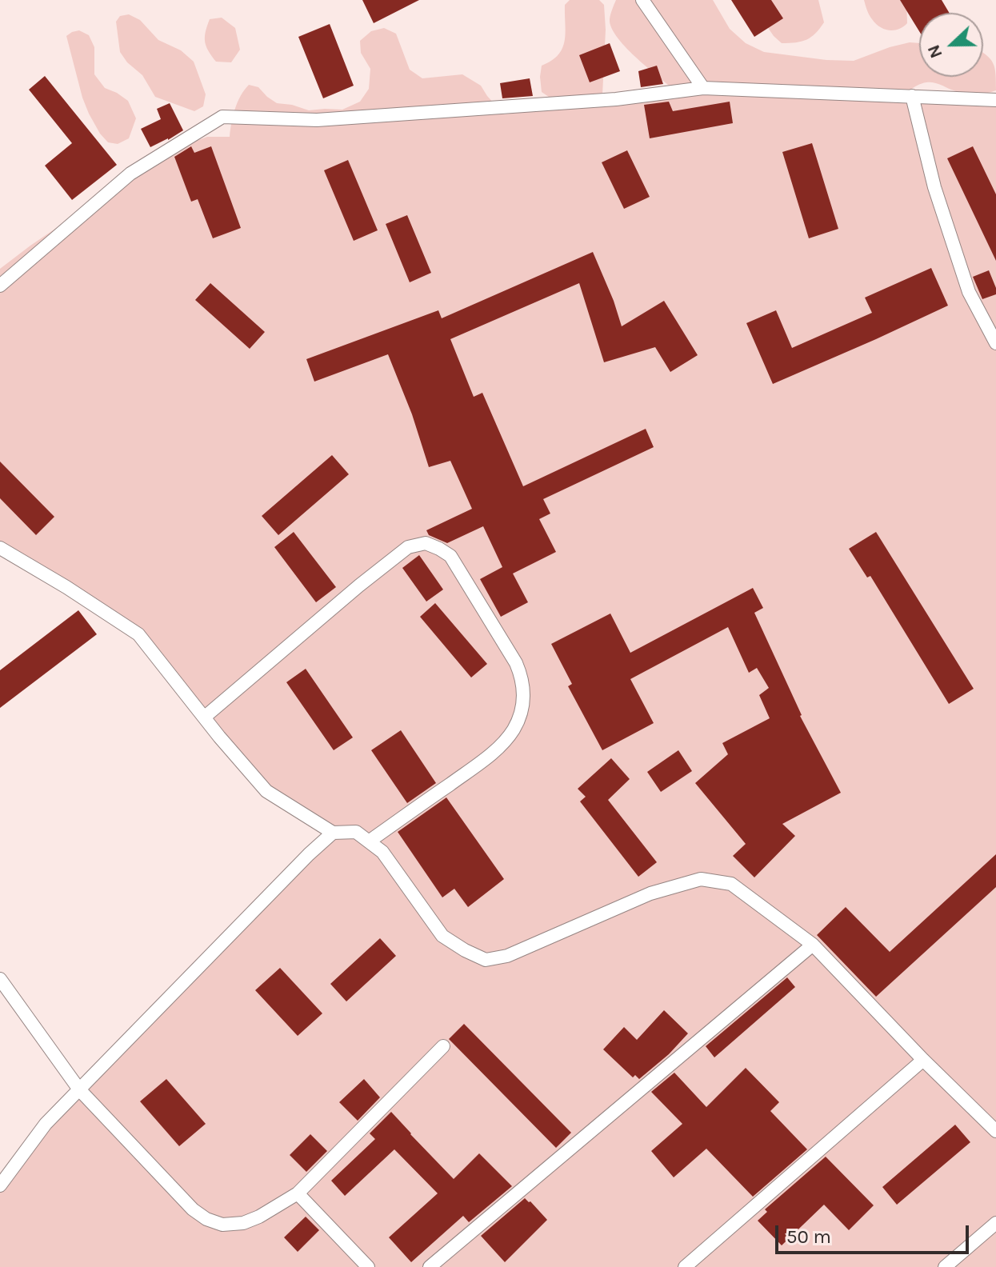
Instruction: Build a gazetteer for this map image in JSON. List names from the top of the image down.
{
  "scale_bar": "50 m",
  "north": "left"
}
